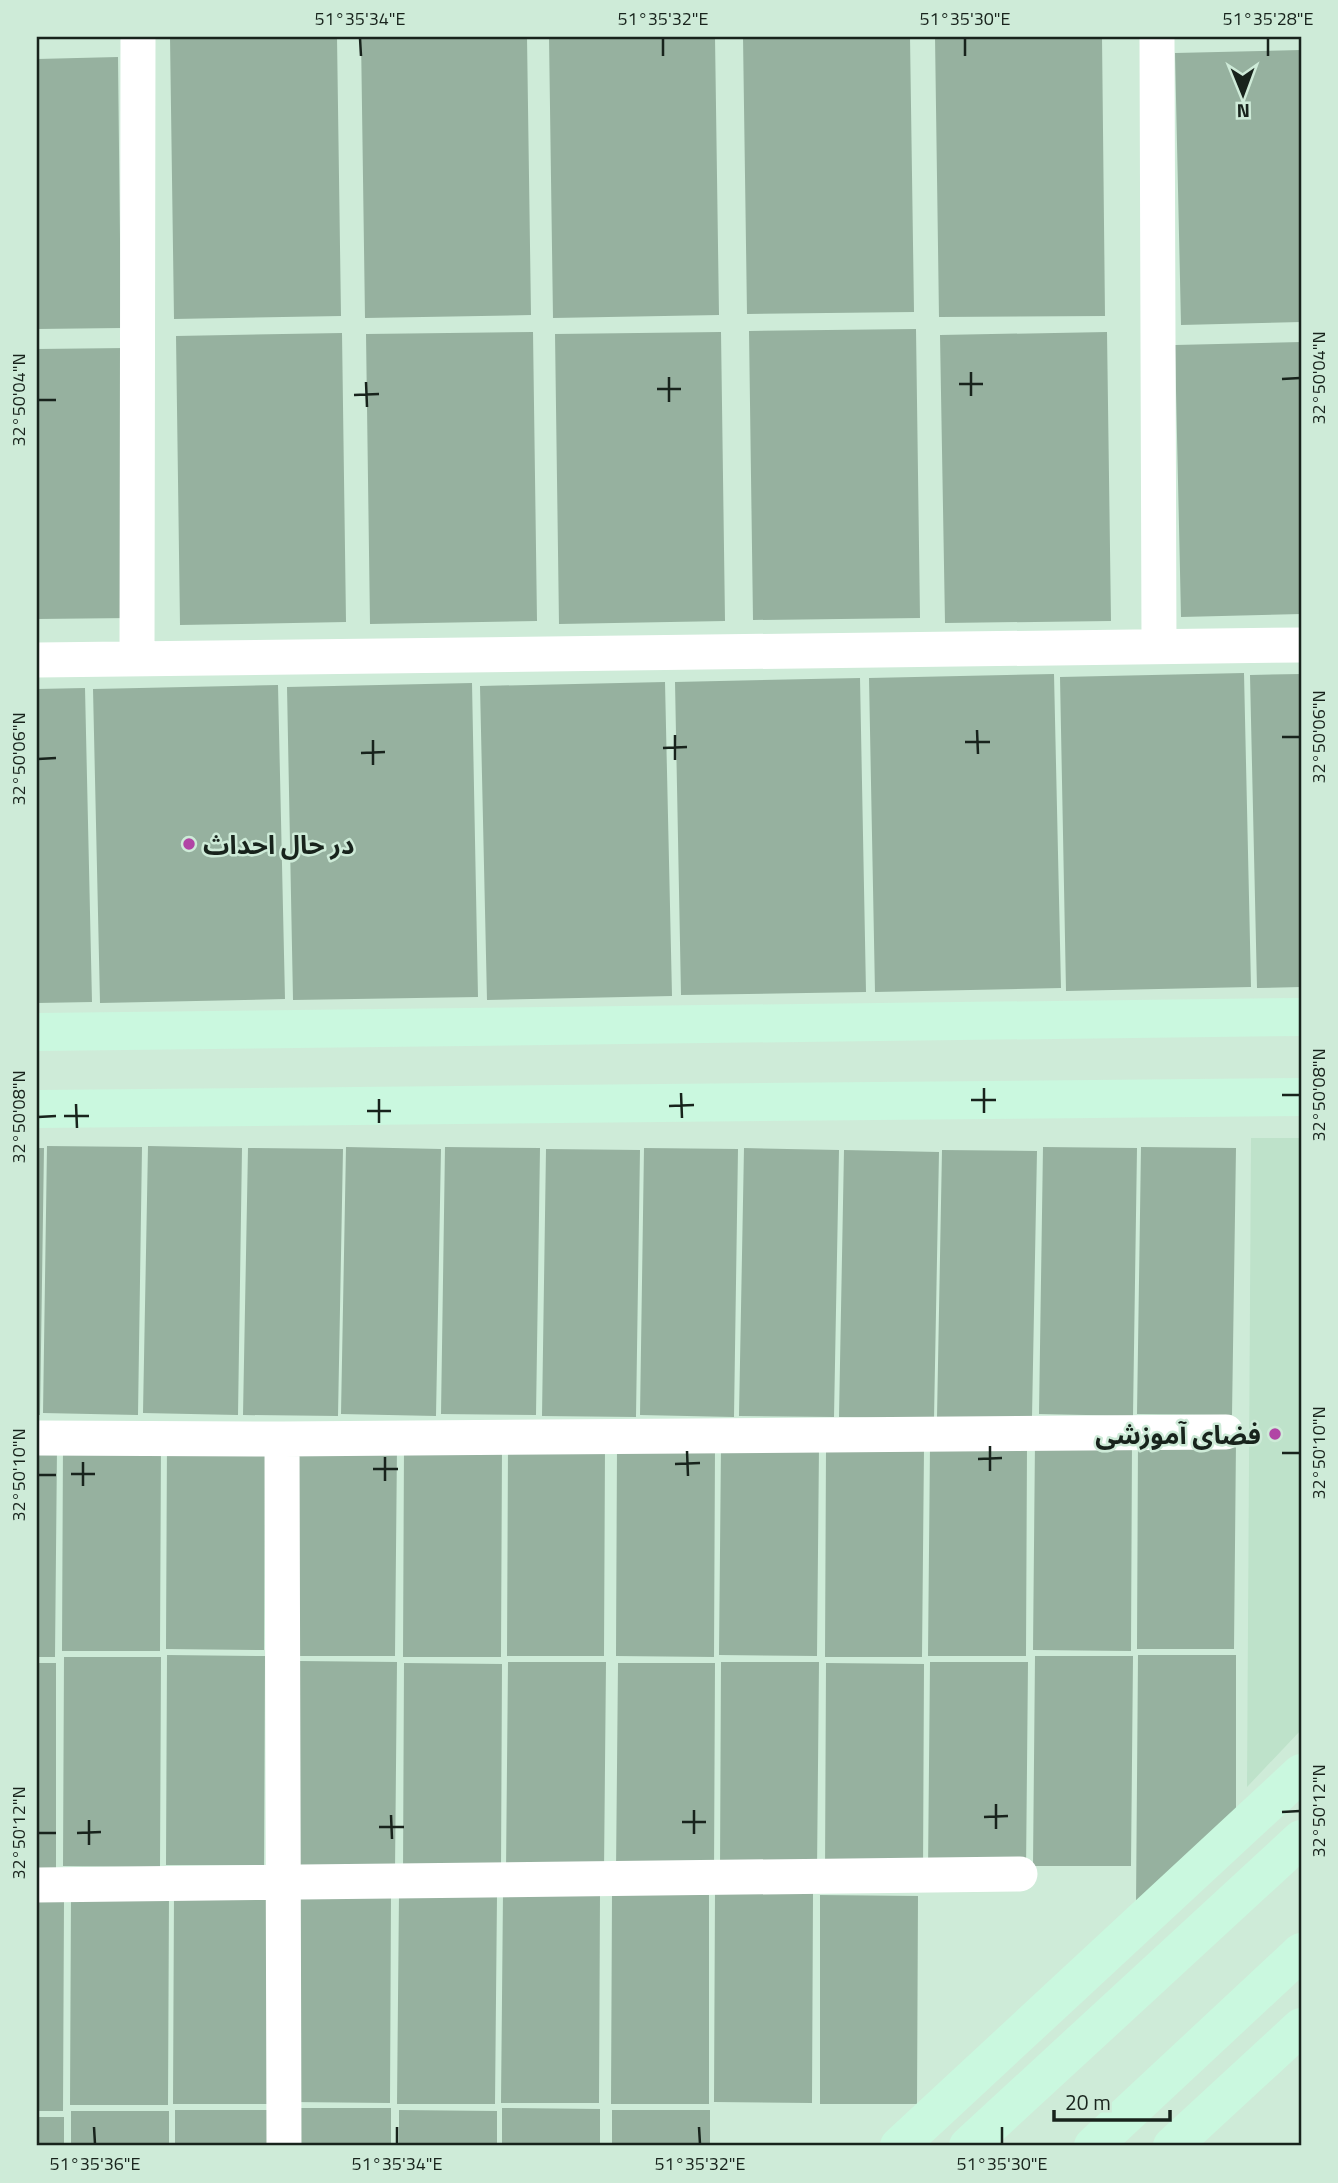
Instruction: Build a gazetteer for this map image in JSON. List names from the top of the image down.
{
  "places": ["در حال احداث", "فضای آموزشی"],
  "scale_bar": "20 m",
  "north": "bottom",
  "coordinates": [
    "51°35'34\"E",
    "51°35'32\"E",
    "51°35'30\"E",
    "51°35'28\"E",
    "32°50'04\"N",
    "32°50'06\"N",
    "32°50'08\"N",
    "32°50'10\"N",
    "32°50'12\"N",
    "51°35'36\"E"
  ]
}
